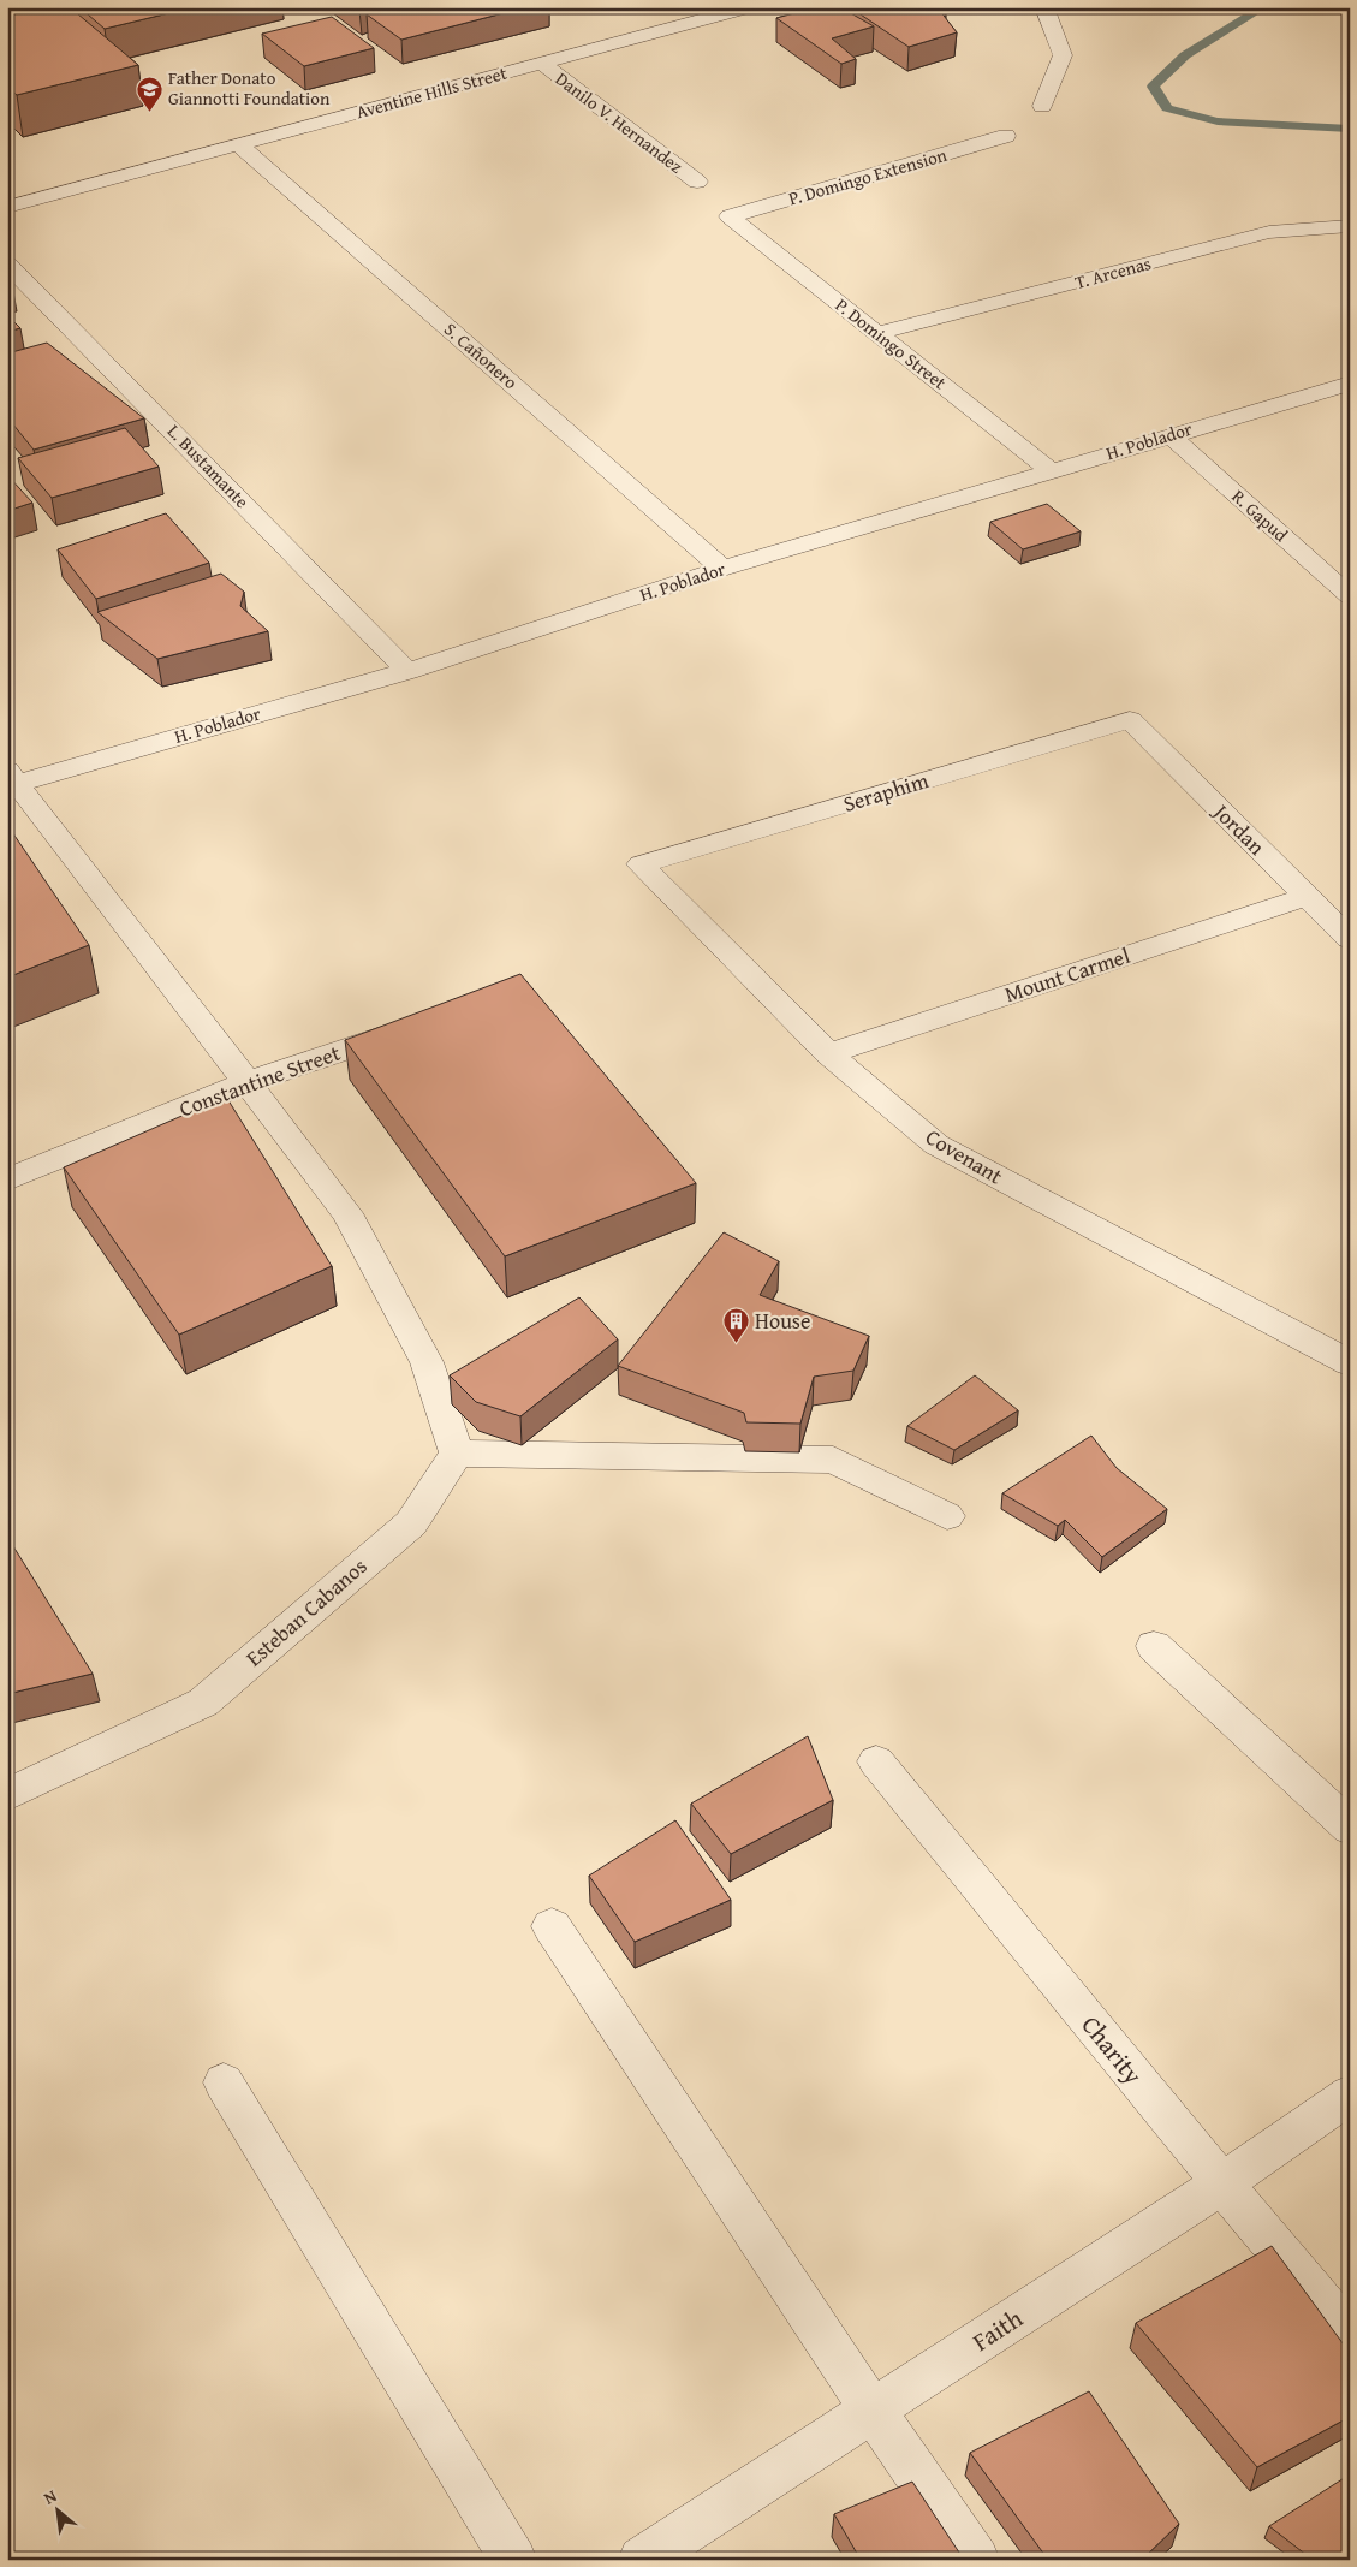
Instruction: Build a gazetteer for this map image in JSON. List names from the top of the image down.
{
  "streets": {
    "street": [
      "Aventine Hills Street",
      "Danilo V. Hernandez",
      "P. Domingo Extension",
      "T. Arcenas",
      "P. Domingo Street",
      "S. Cañonero",
      "H. Poblador",
      "L. Bustamante",
      "R. Gapud",
      "Seraphim",
      "Jordan",
      "Mount Carmel",
      "Constantine Street",
      "Covenant",
      "Esteban Cabanos",
      "Charity",
      "Faith"
    ]
  },
  "crossings": [
    ["Aventine Hills Street", "Danilo V. Hernandez"],
    ["Aventine Hills Street", "S. Cañonero"],
    ["P. Domingo Extension", "P. Domingo Street"],
    ["T. Arcenas", "P. Domingo Street"],
    ["P. Domingo Street", "H. Poblador"],
    ["S. Cañonero", "H. Poblador"],
    ["H. Poblador", "L. Bustamante"],
    ["H. Poblador", "R. Gapud"],
    ["Seraphim", "Jordan"],
    ["Seraphim", "Covenant"],
    ["Jordan", "Mount Carmel"],
    ["Mount Carmel", "Covenant"],
    ["Charity", "Faith"]
  ],
  "places": {
    "school or university": ["Father Donato Giannotti Foundation"],
    "building": ["House"]
  },
  "north": "top left"
}
